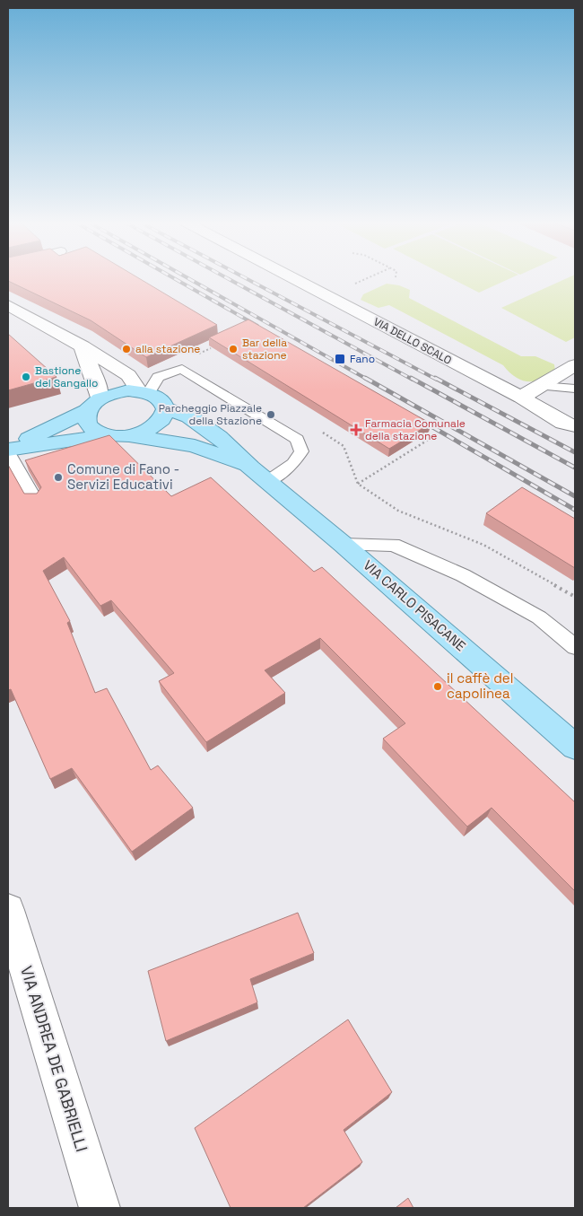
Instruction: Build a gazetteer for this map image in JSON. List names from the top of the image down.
{
  "streets": {
    "main road": ["VIA CARLO PISACANE"],
    "street": ["VIA DELLO SCALO", "VIA ANDREA DE GABRIELLI"]
  },
  "places": {
    "other": [
      "alla stazione",
      "Bar della stazione",
      "Bastione del Sangallo",
      "Parcheggio Piazzale della Stazione",
      "Comune di Fano - Servizi Educativi",
      "il caffè del capolinea"
    ],
    "transit": ["Fano"],
    "health": ["Farmacia Comunale della stazione"]
  }
}
